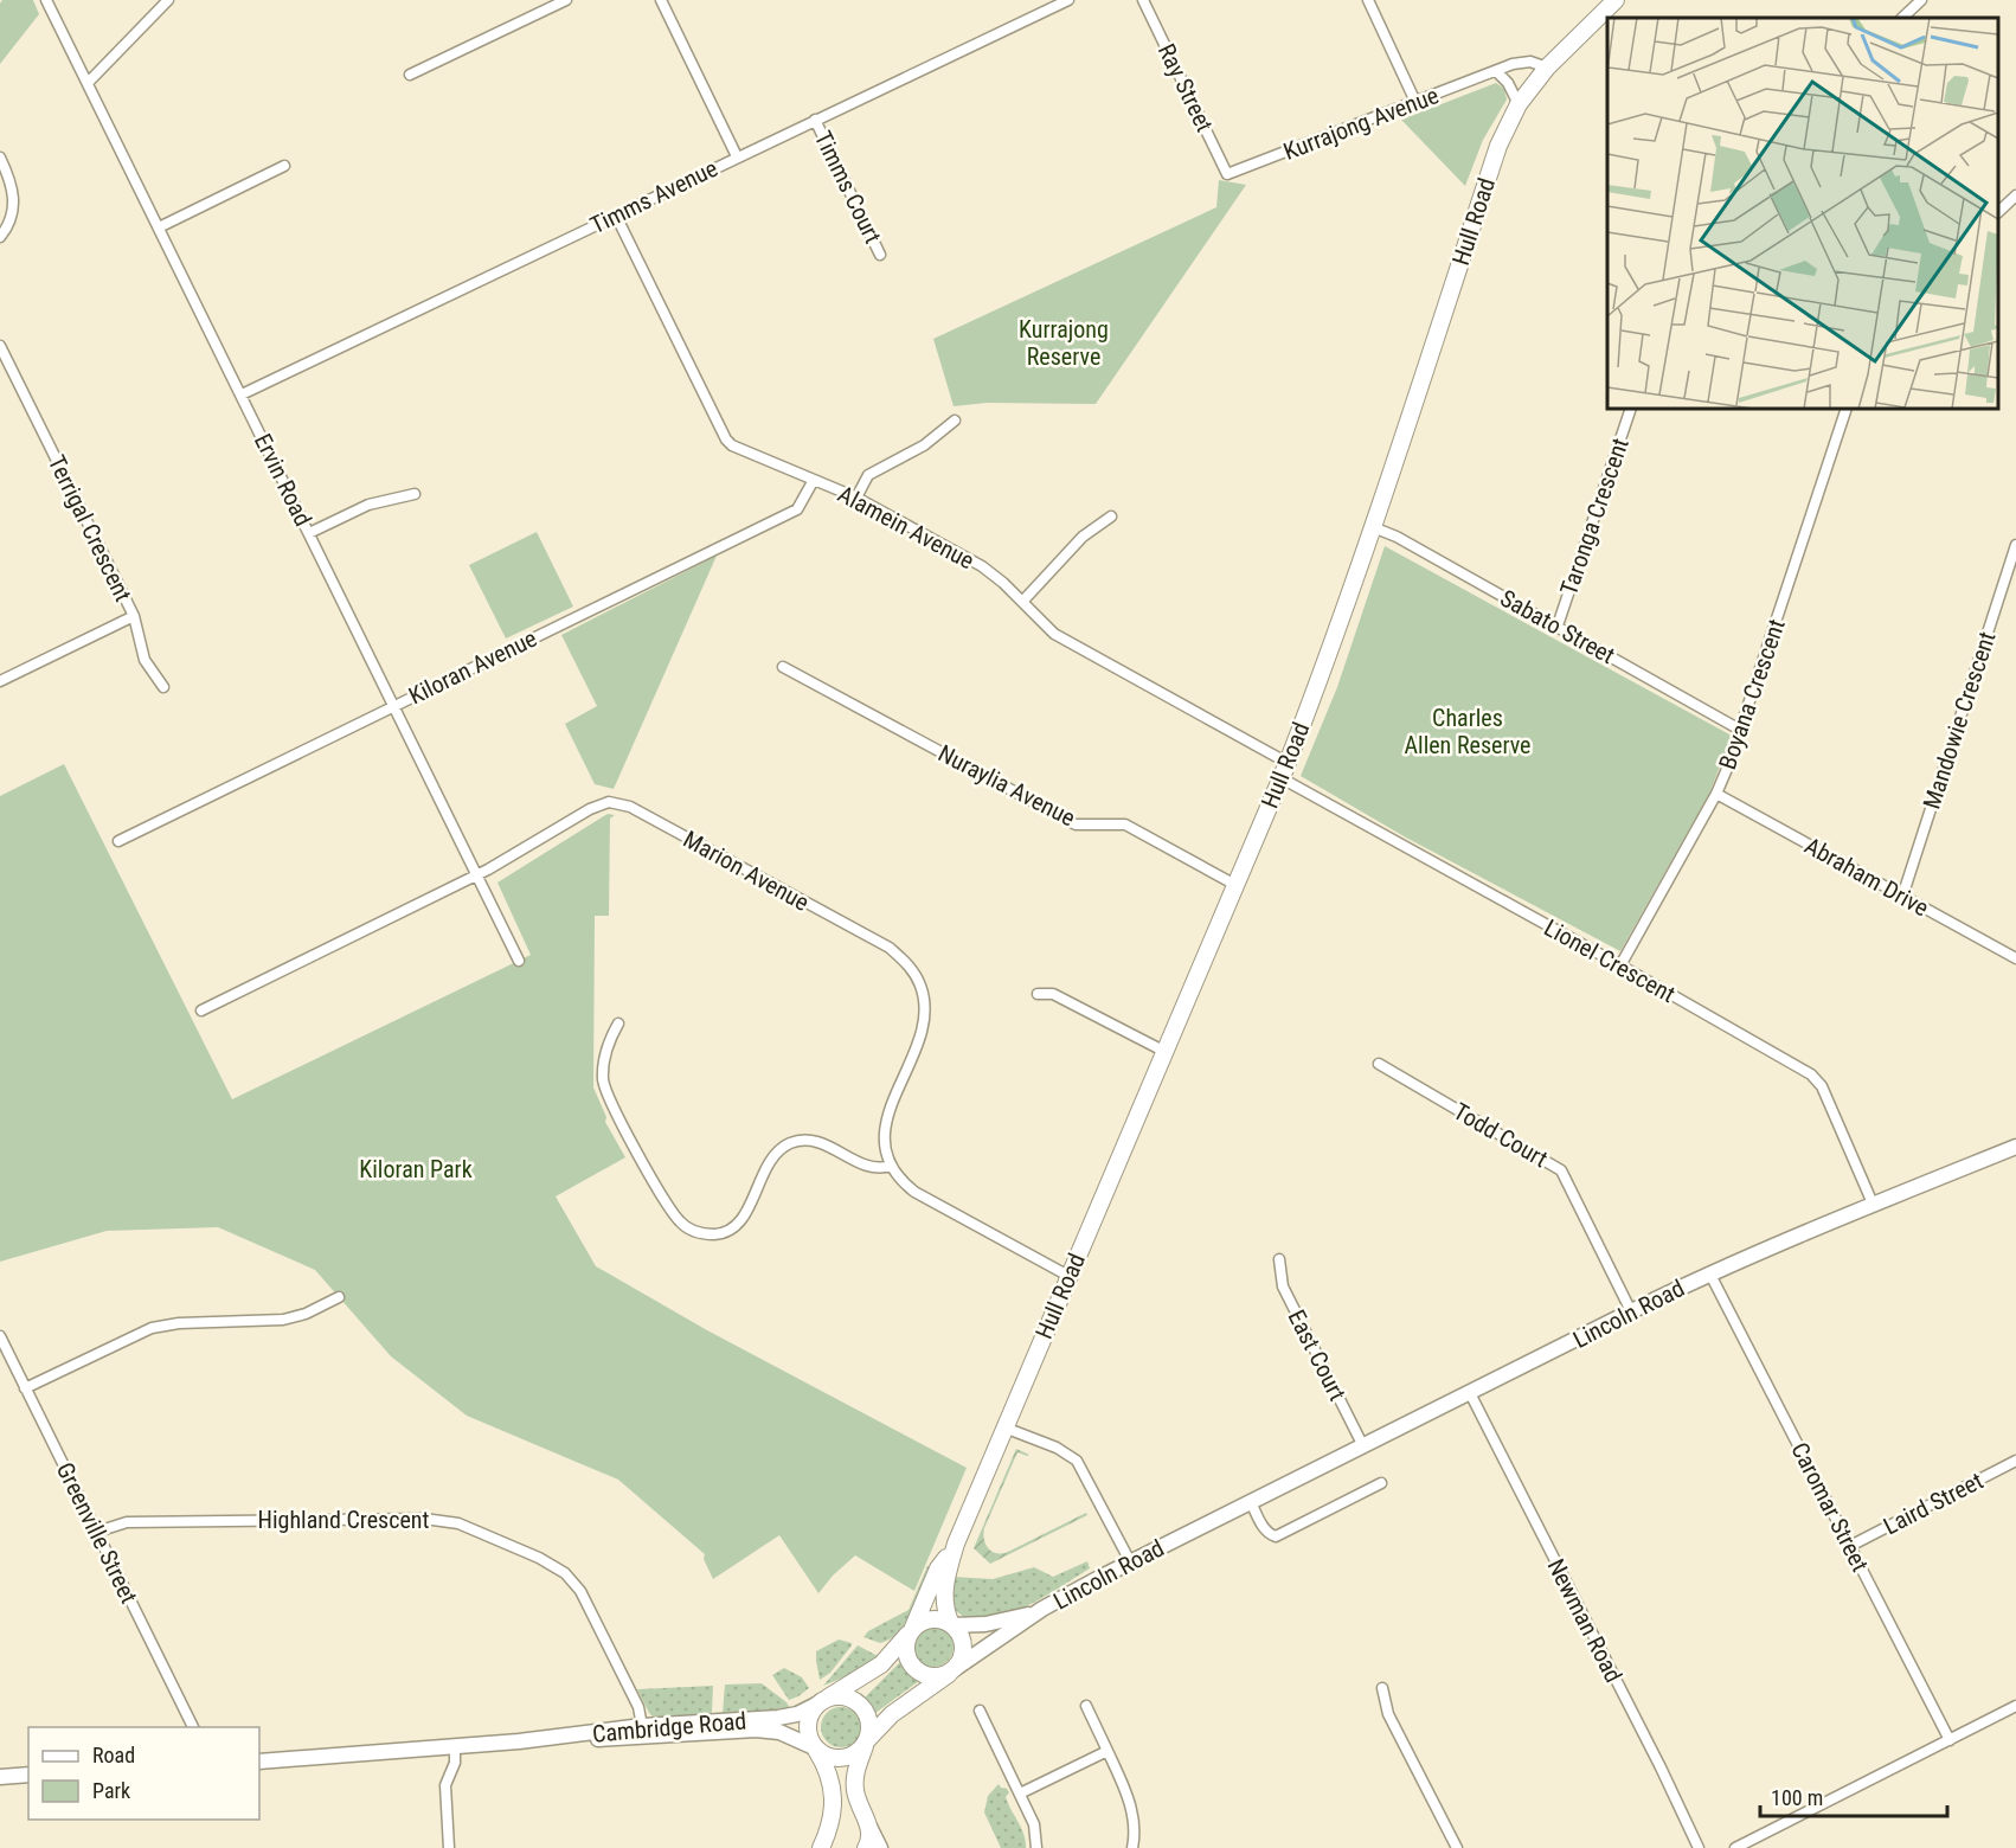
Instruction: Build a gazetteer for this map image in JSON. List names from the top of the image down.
{
  "streets": {
    "main road": ["Hull Road", "Lincoln Road", "Cambridge Road"],
    "street": [
      "Ray Street",
      "Kurrajong Avenue",
      "Timms Court",
      "Timms Avenue",
      "Ervin Road",
      "Taronga Crescent",
      "Alamein Avenue",
      "Terrigal Crescent",
      "Sabato Street",
      "Kiloran Avenue",
      "Boyana Crescent",
      "Mandowie Crescent",
      "Nuraylia Avenue",
      "Marion Avenue",
      "Abraham Drive",
      "Lionel Crescent",
      "Todd Court",
      "East Court",
      "Laird Street",
      "Caromar Street",
      "Highland Crescent",
      "Greenville Street",
      "Newman Road"
    ]
  },
  "crossings": [
    ["Ray Street", "Kurrajong Avenue"],
    ["Kurrajong Avenue", "Hull Road"],
    ["Timms Court", "Timms Avenue"],
    ["Timms Avenue", "Ervin Road"],
    ["Timms Avenue", "Alamein Avenue"],
    ["Hull Road", "Alamein Avenue"],
    ["Hull Road", "Sabato Street"],
    ["Hull Road", "Nuraylia Avenue"],
    ["Hull Road", "Lionel Crescent"],
    ["Hull Road", "Lincoln Road"],
    ["Hull Road", "Cambridge Road"],
    ["Ervin Road", "Kiloran Avenue"],
    ["Ervin Road", "Marion Avenue"],
    ["Taronga Crescent", "Sabato Street"],
    ["Alamein Avenue", "Kiloran Avenue"],
    ["Alamein Avenue", "Lionel Crescent"],
    ["Sabato Street", "Boyana Crescent"],
    ["Boyana Crescent", "Abraham Drive"],
    ["Boyana Crescent", "Lionel Crescent"],
    ["Mandowie Crescent", "Abraham Drive"],
    ["Lionel Crescent", "Lincoln Road"],
    ["Todd Court", "Lincoln Road"],
    ["Lincoln Road", "East Court"],
    ["Lincoln Road", "Caromar Street"],
    ["Lincoln Road", "Newman Road"],
    ["Laird Street", "Caromar Street"],
    ["Highland Crescent", "Greenville Street"],
    ["Highland Crescent", "Cambridge Road"]
  ],
  "parks": ["Kurrajong Reserve", "Charles Allen Reserve", "Kiloran Park"],
  "legend": ["Road", "Park"],
  "scale_bar": "100 m"
}
